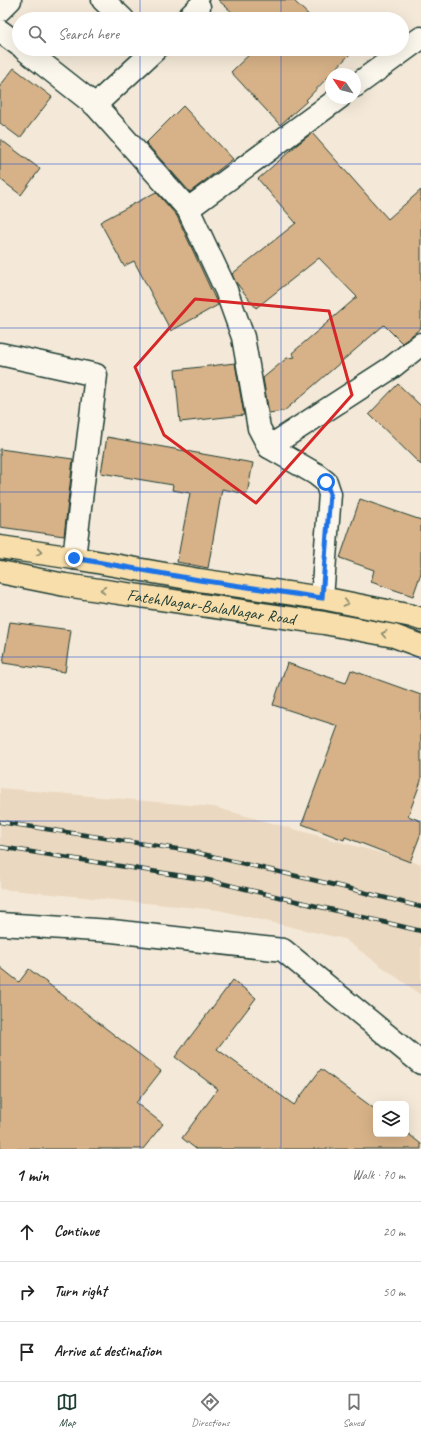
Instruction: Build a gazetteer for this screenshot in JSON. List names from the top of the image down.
{
  "streets": {
    "main road": ["FatehNagar-BalaNagar Road"]
  },
  "north": "top left",
  "page": {
    "search": "Search here",
    "heading": ["1 min", "Walk · 70 m"],
    "list": [
      ["Continue", "20 m"],
      ["Turn right", "50 m"],
      "Arrive at destination"
    ],
    "nav": ["Map", "Directions", "Saved"]
  }
}
